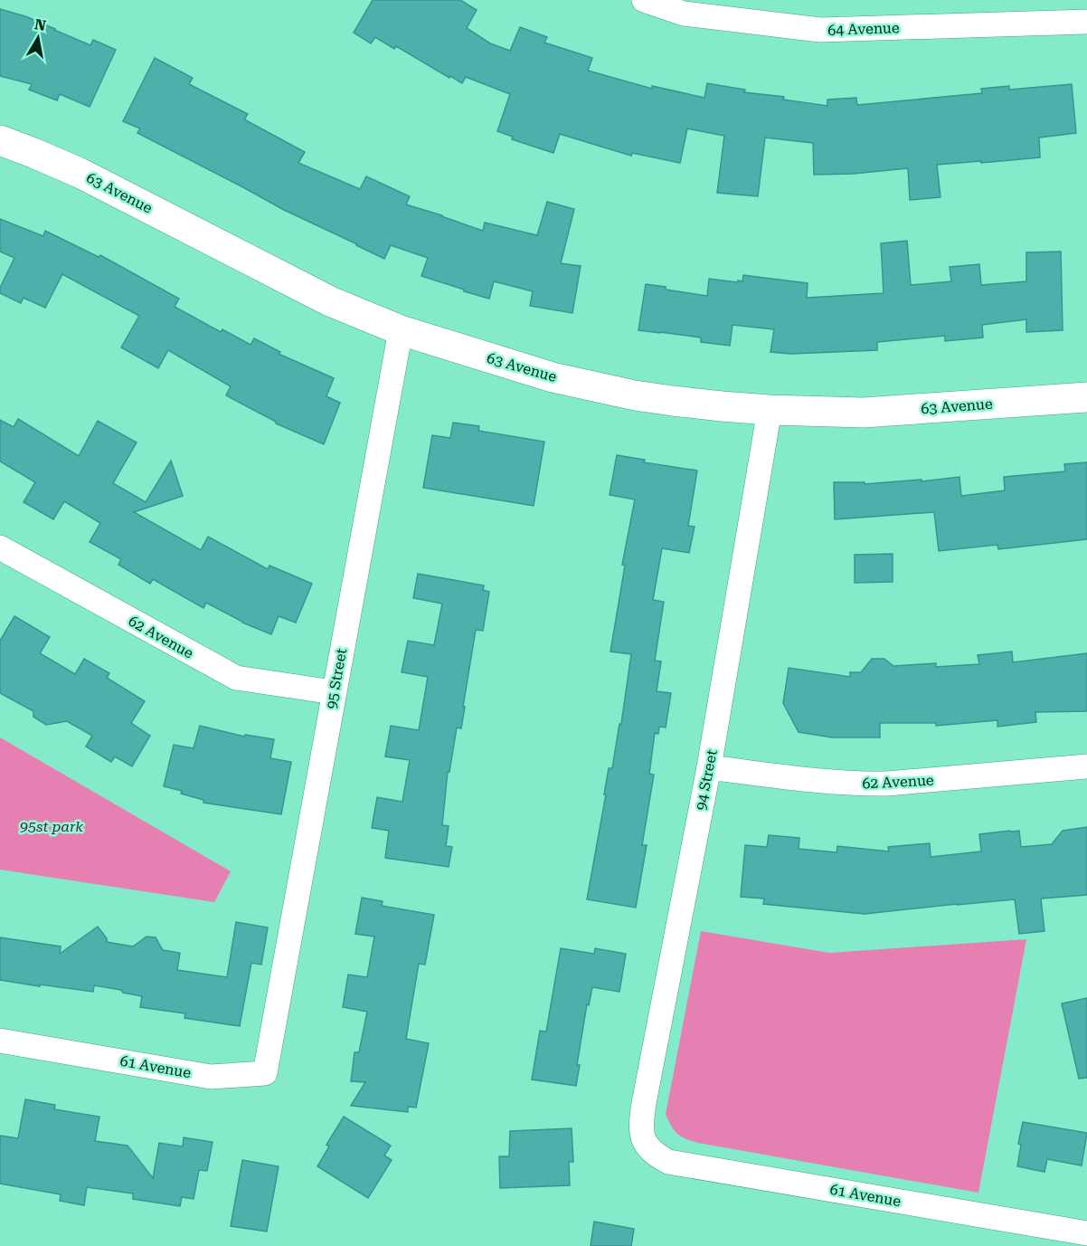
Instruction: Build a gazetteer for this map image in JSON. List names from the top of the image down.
{
  "streets": {
    "street": [
      "64 Avenue",
      "63 Avenue",
      "62 Avenue",
      "95 Street",
      "94 Street",
      "61 Avenue"
    ]
  },
  "crossings": [
    ["63 Avenue", "95 Street"],
    ["63 Avenue", "94 Street"],
    ["62 Avenue", "95 Street"],
    ["62 Avenue", "94 Street"],
    ["95 Street", "61 Avenue"],
    ["94 Street", "61 Avenue"]
  ],
  "parks": ["95st park"],
  "north": "top"
}
